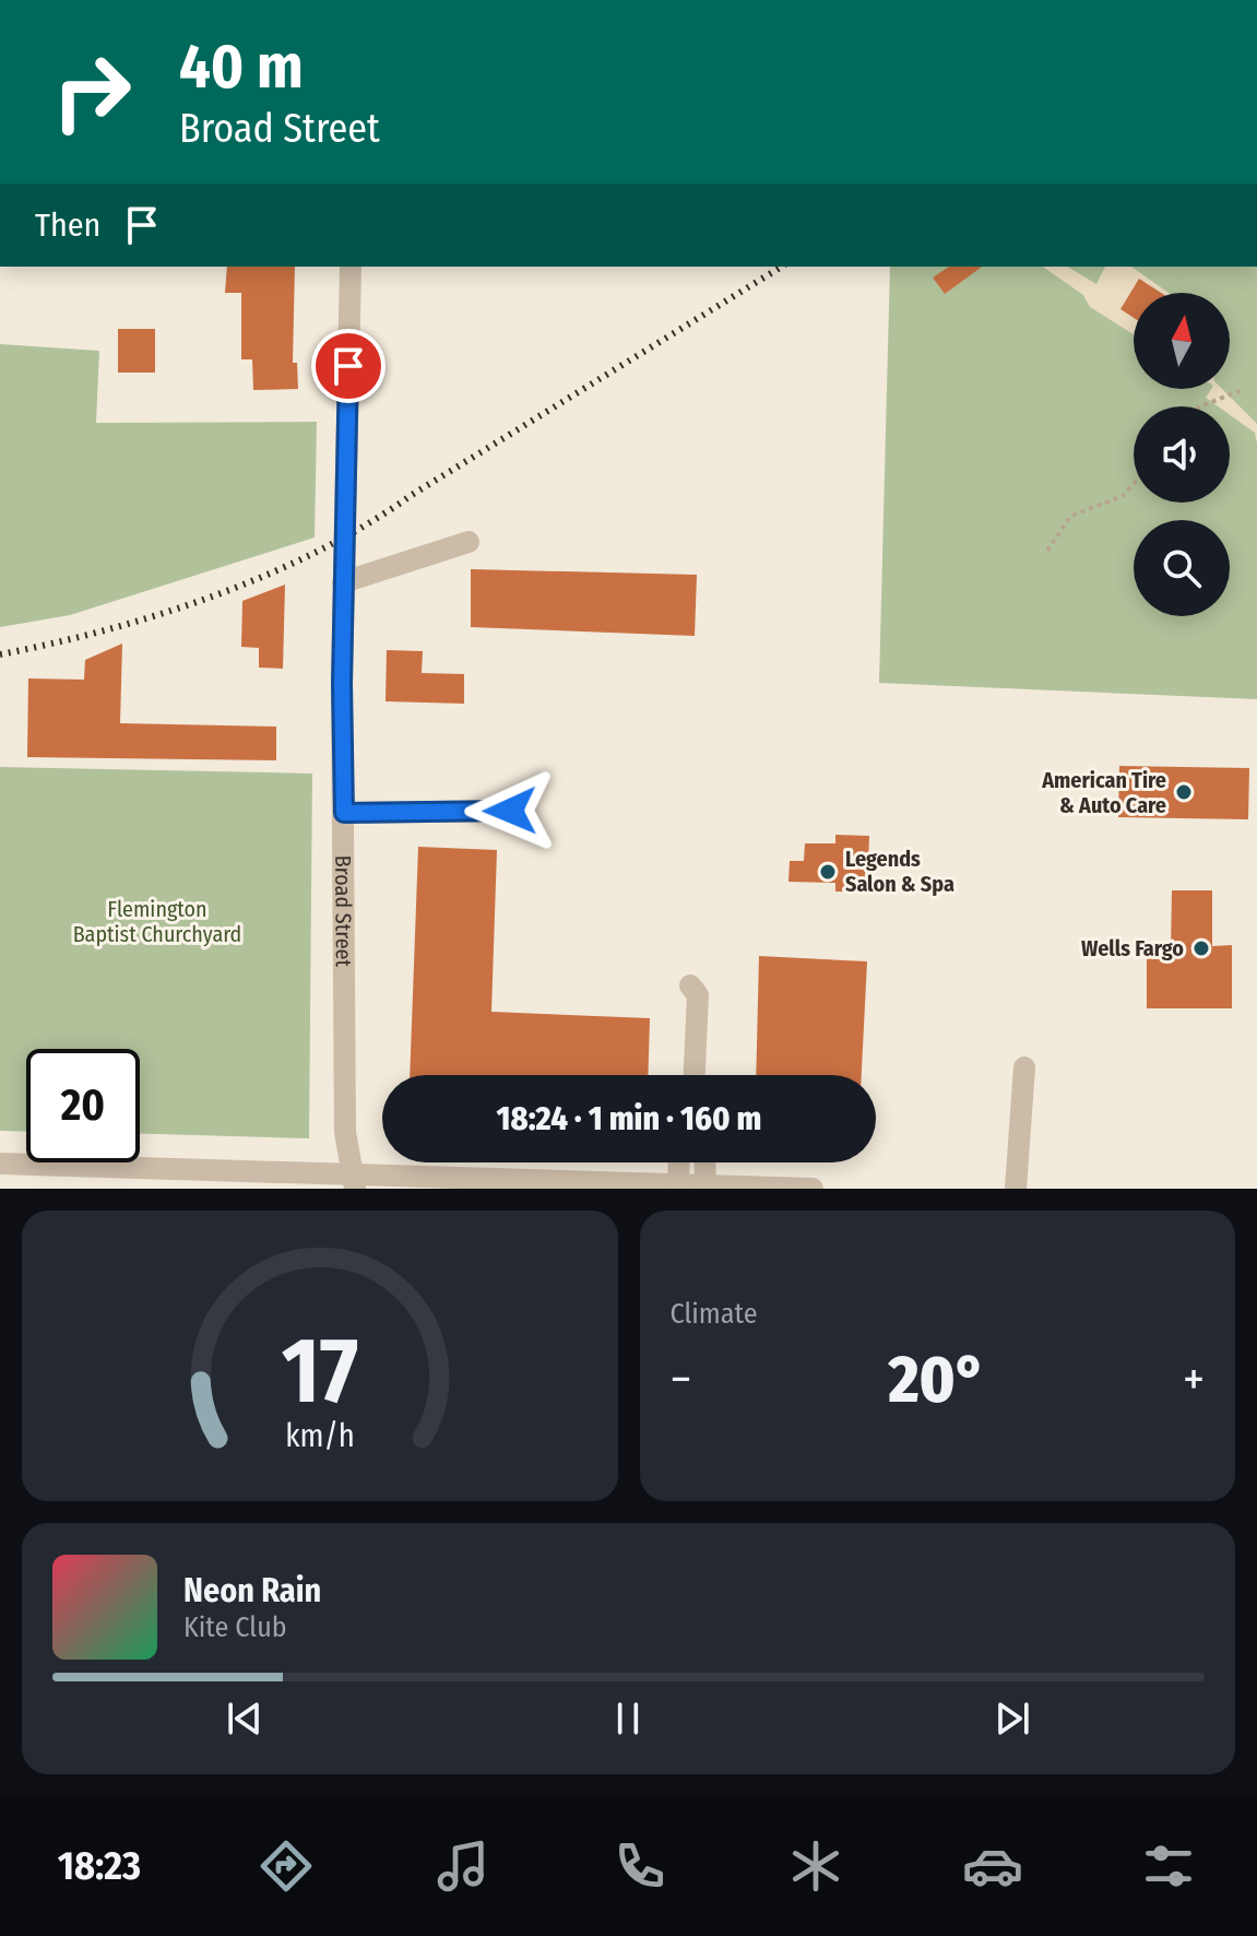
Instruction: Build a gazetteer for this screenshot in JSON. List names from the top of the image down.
{
  "streets": {
    "street": ["Broad Street"]
  },
  "parks": ["Flemington Baptist Churchyard"],
  "places": ["American Tire & Auto Care", "Legends Salon & Spa", "Wells Fargo"],
  "north": "top",
  "page": {
    "turn": ["40 m", "Broad Street"],
    "then": "Then",
    "limit": "20",
    "trip": "18:24 · 1 min · 160 m",
    "tile": "Climate",
    "heat": ["−", "20°", "+"],
    "song": ["Neon Rain", "Kite Club"],
    "tabs": "18:23",
    "gauge": ["17", "km/h"]
  }
}
